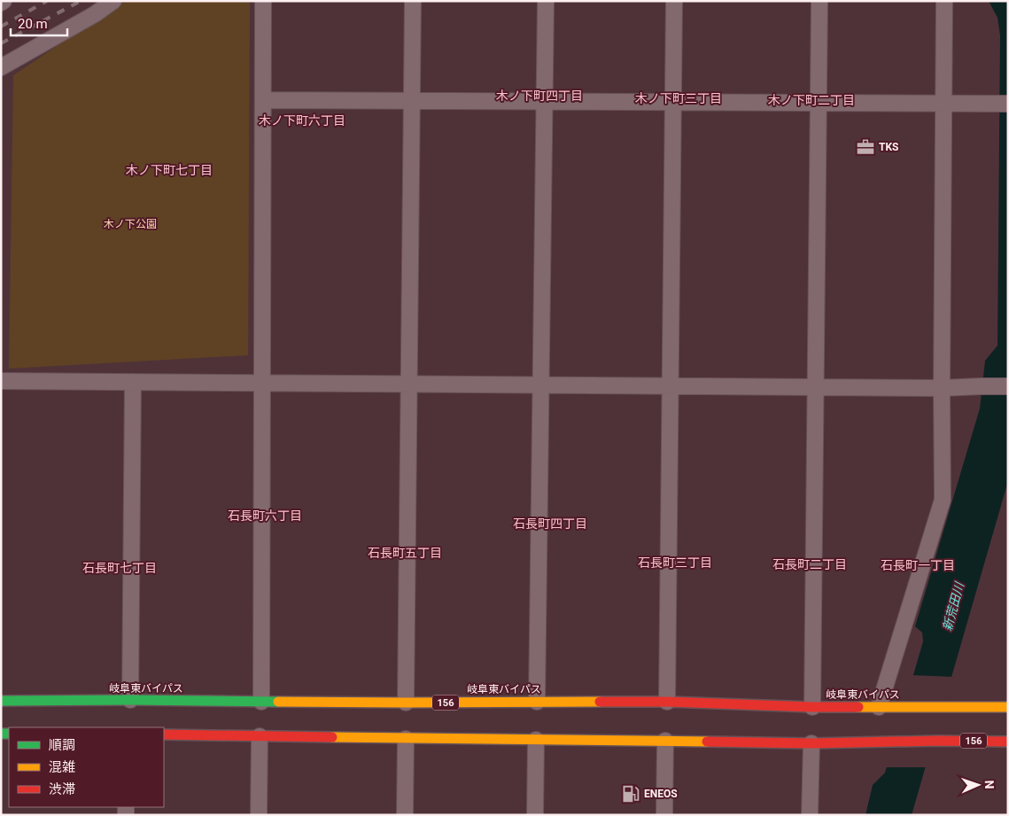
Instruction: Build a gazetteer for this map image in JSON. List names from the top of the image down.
{
  "streets": {
    "highway": ["岐阜東バイパス", "156"]
  },
  "districts": [
    "木ノ下町四丁目",
    "木ノ下町三丁目",
    "木ノ下町二丁目",
    "木ノ下町六丁目",
    "木ノ下町七丁目",
    "石長町六丁目",
    "石長町四丁目",
    "石長町五丁目",
    "石長町三丁目",
    "石長町二丁目",
    "石長町一丁目",
    "石長町七丁目"
  ],
  "water": ["新荒田川"],
  "parks": ["木ノ下公園"],
  "places": {
    "office": ["TKS"],
    "fuel station": ["ENEOS"]
  },
  "legend": ["順調", "混雑", "渋滞"],
  "scale_bar": "20 m",
  "north": "right"
}
